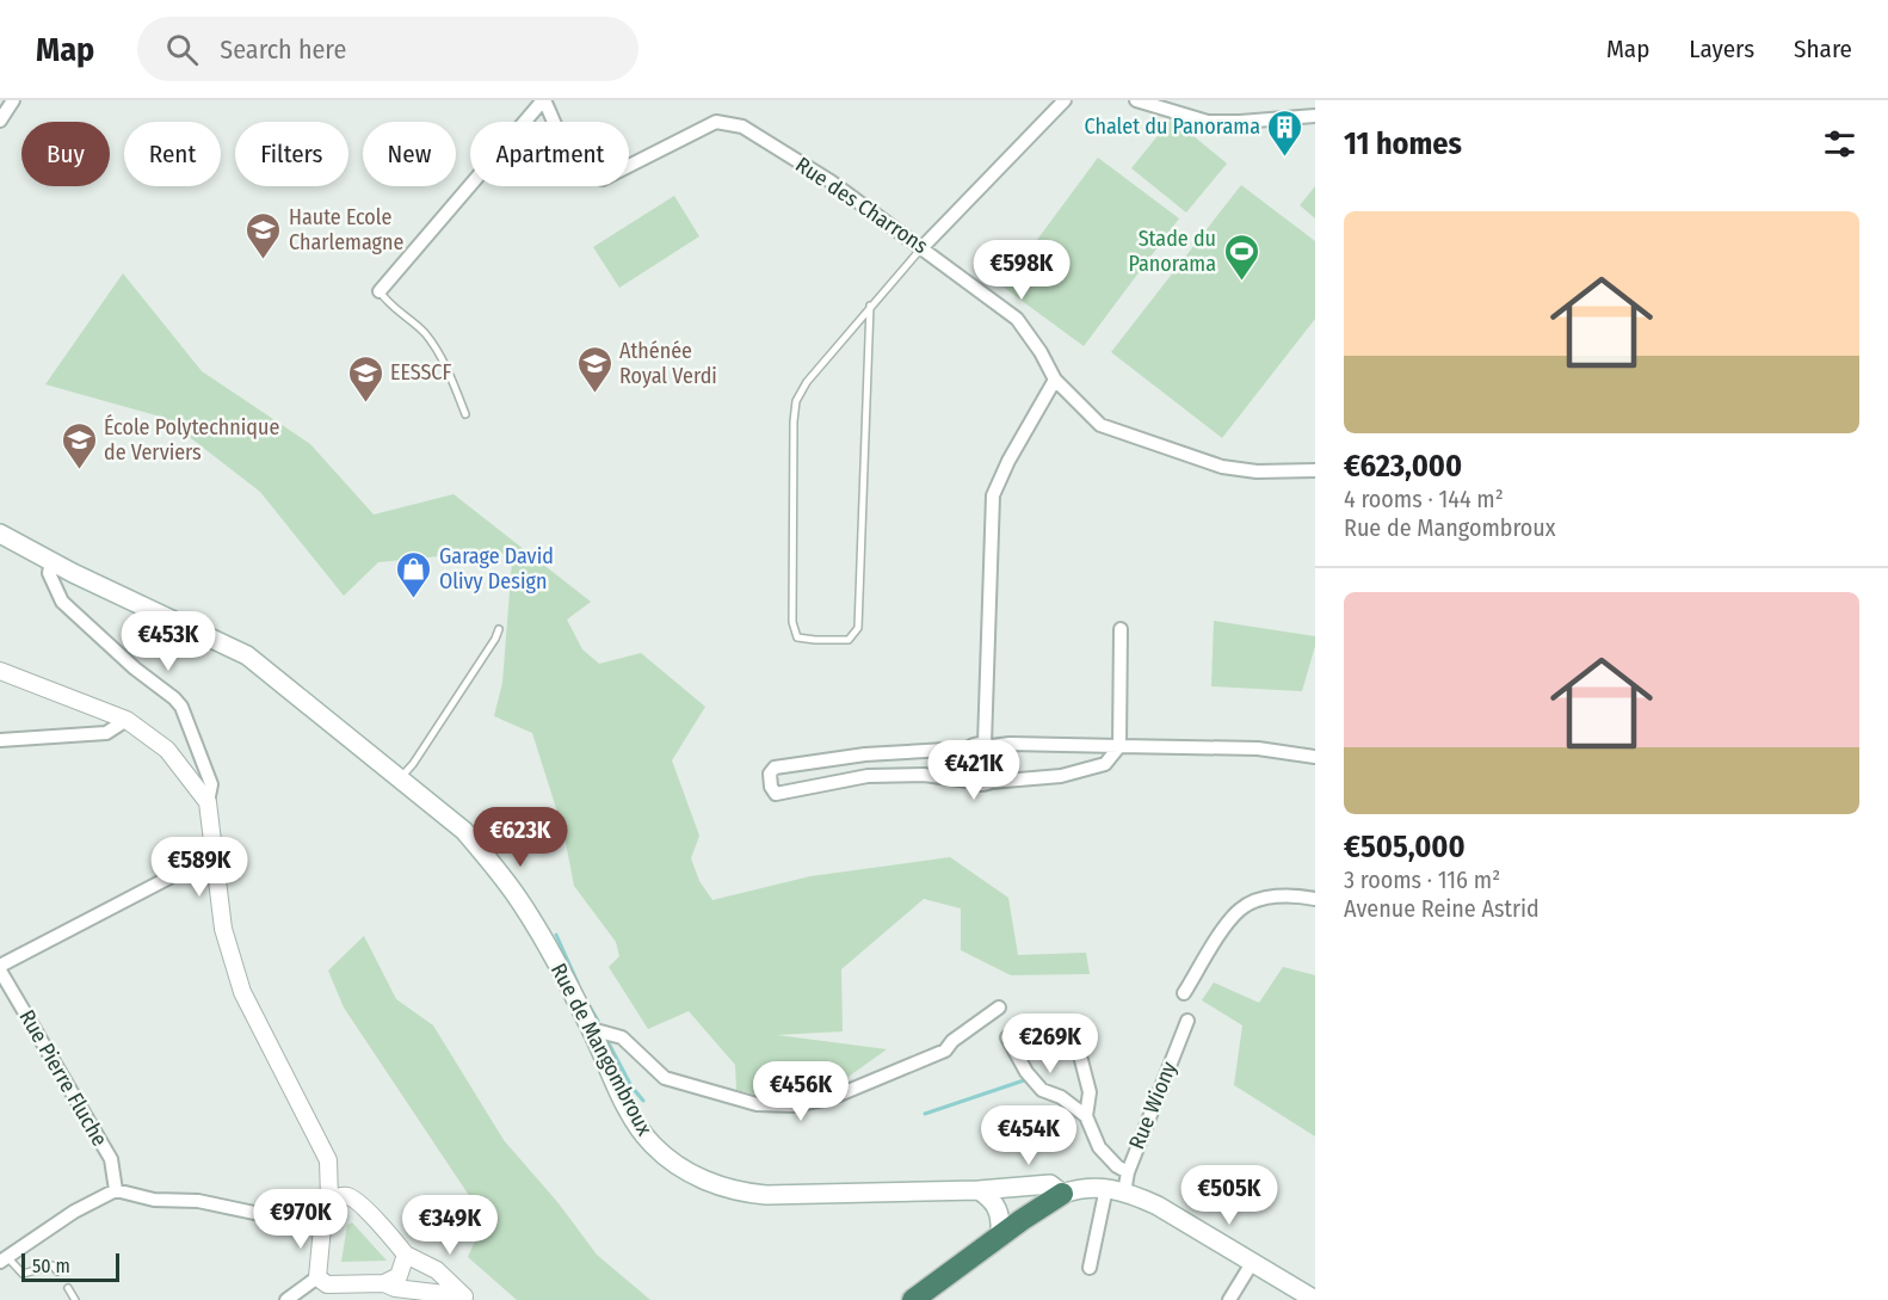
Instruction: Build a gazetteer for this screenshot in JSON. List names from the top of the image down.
{
  "streets": {
    "main road": ["Rue de Mangombroux"],
    "street": ["Rue des Charrons", "Rue Pierre Fluche", "Rue Wiony"]
  },
  "crossings": [
    ["Rue de Mangombroux", "Rue Wiony"]
  ],
  "places": {
    "building": ["Chalet du Panorama"],
    "school or university": [
      "Haute Ecole Charlemagne",
      "Athénée Royal Verdi",
      "EESSCF",
      "École Polytechnique de Verviers"
    ],
    "sports": ["Stade du Panorama"],
    "shop": ["Garage David Olivy Design"]
  },
  "scale_bar": "50 m",
  "page": {
    "header": "Map",
    "search": "Search here",
    "nav": ["Map", "Layers", "Share"],
    "heading": "11 homes",
    "chip": [
      "Buy",
      "Rent",
      "Filters",
      "New",
      "Apartment"
    ],
    "list": [
      {
        "name": "€623,000",
        "note": "4 rooms · 144 m² · Rue de Mangombroux"
      },
      {
        "name": "€505,000",
        "note": "3 rooms · 116 m² · Avenue Reine Astrid"
      }
    ],
    "price": [
      "€598K",
      "€453K",
      "€421K",
      "€623K",
      "€589K",
      "€269K",
      "€456K",
      "€454K",
      "€505K",
      "€970K",
      "€349K"
    ],
    "scale": "50 m"
  }
}
